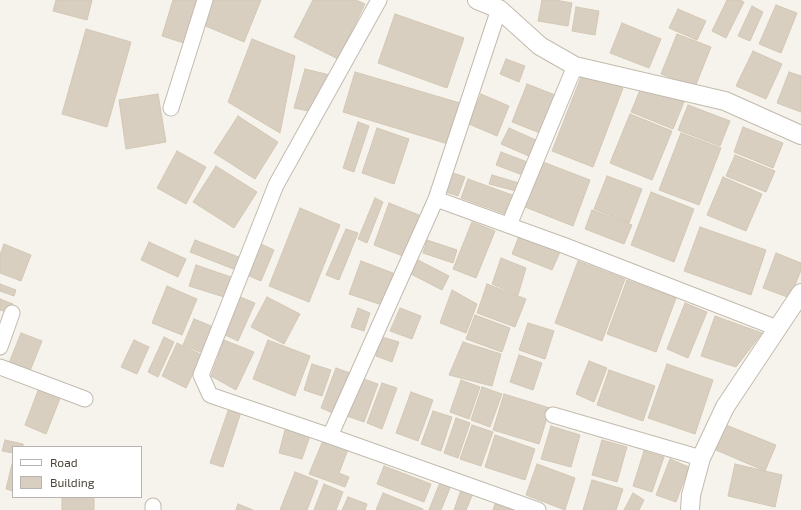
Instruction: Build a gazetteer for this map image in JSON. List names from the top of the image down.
{
  "legend": ["Road", "Building"]
}
